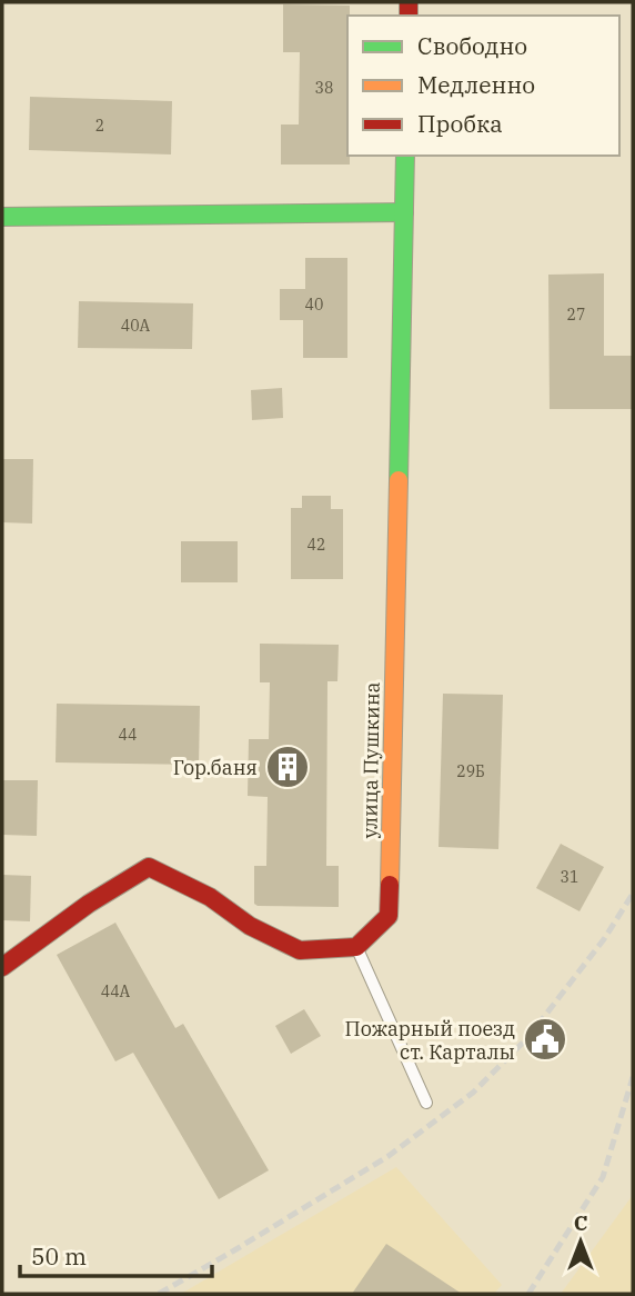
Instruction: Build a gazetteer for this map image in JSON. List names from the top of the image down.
{
  "streets": {
    "street": ["улица Пушкина"]
  },
  "places": {
    "building": ["Гор.баня"],
    "public building": ["Пожарный поезд ст. Карталы"]
  },
  "house_numbers": [
    "38",
    "2",
    "40",
    "27",
    "40А",
    "42",
    "44",
    "29Б",
    "31",
    "44А"
  ],
  "legend": ["Свободно", "Медленно", "Пробка"],
  "scale_bar": "50 m",
  "north": "top"
}
